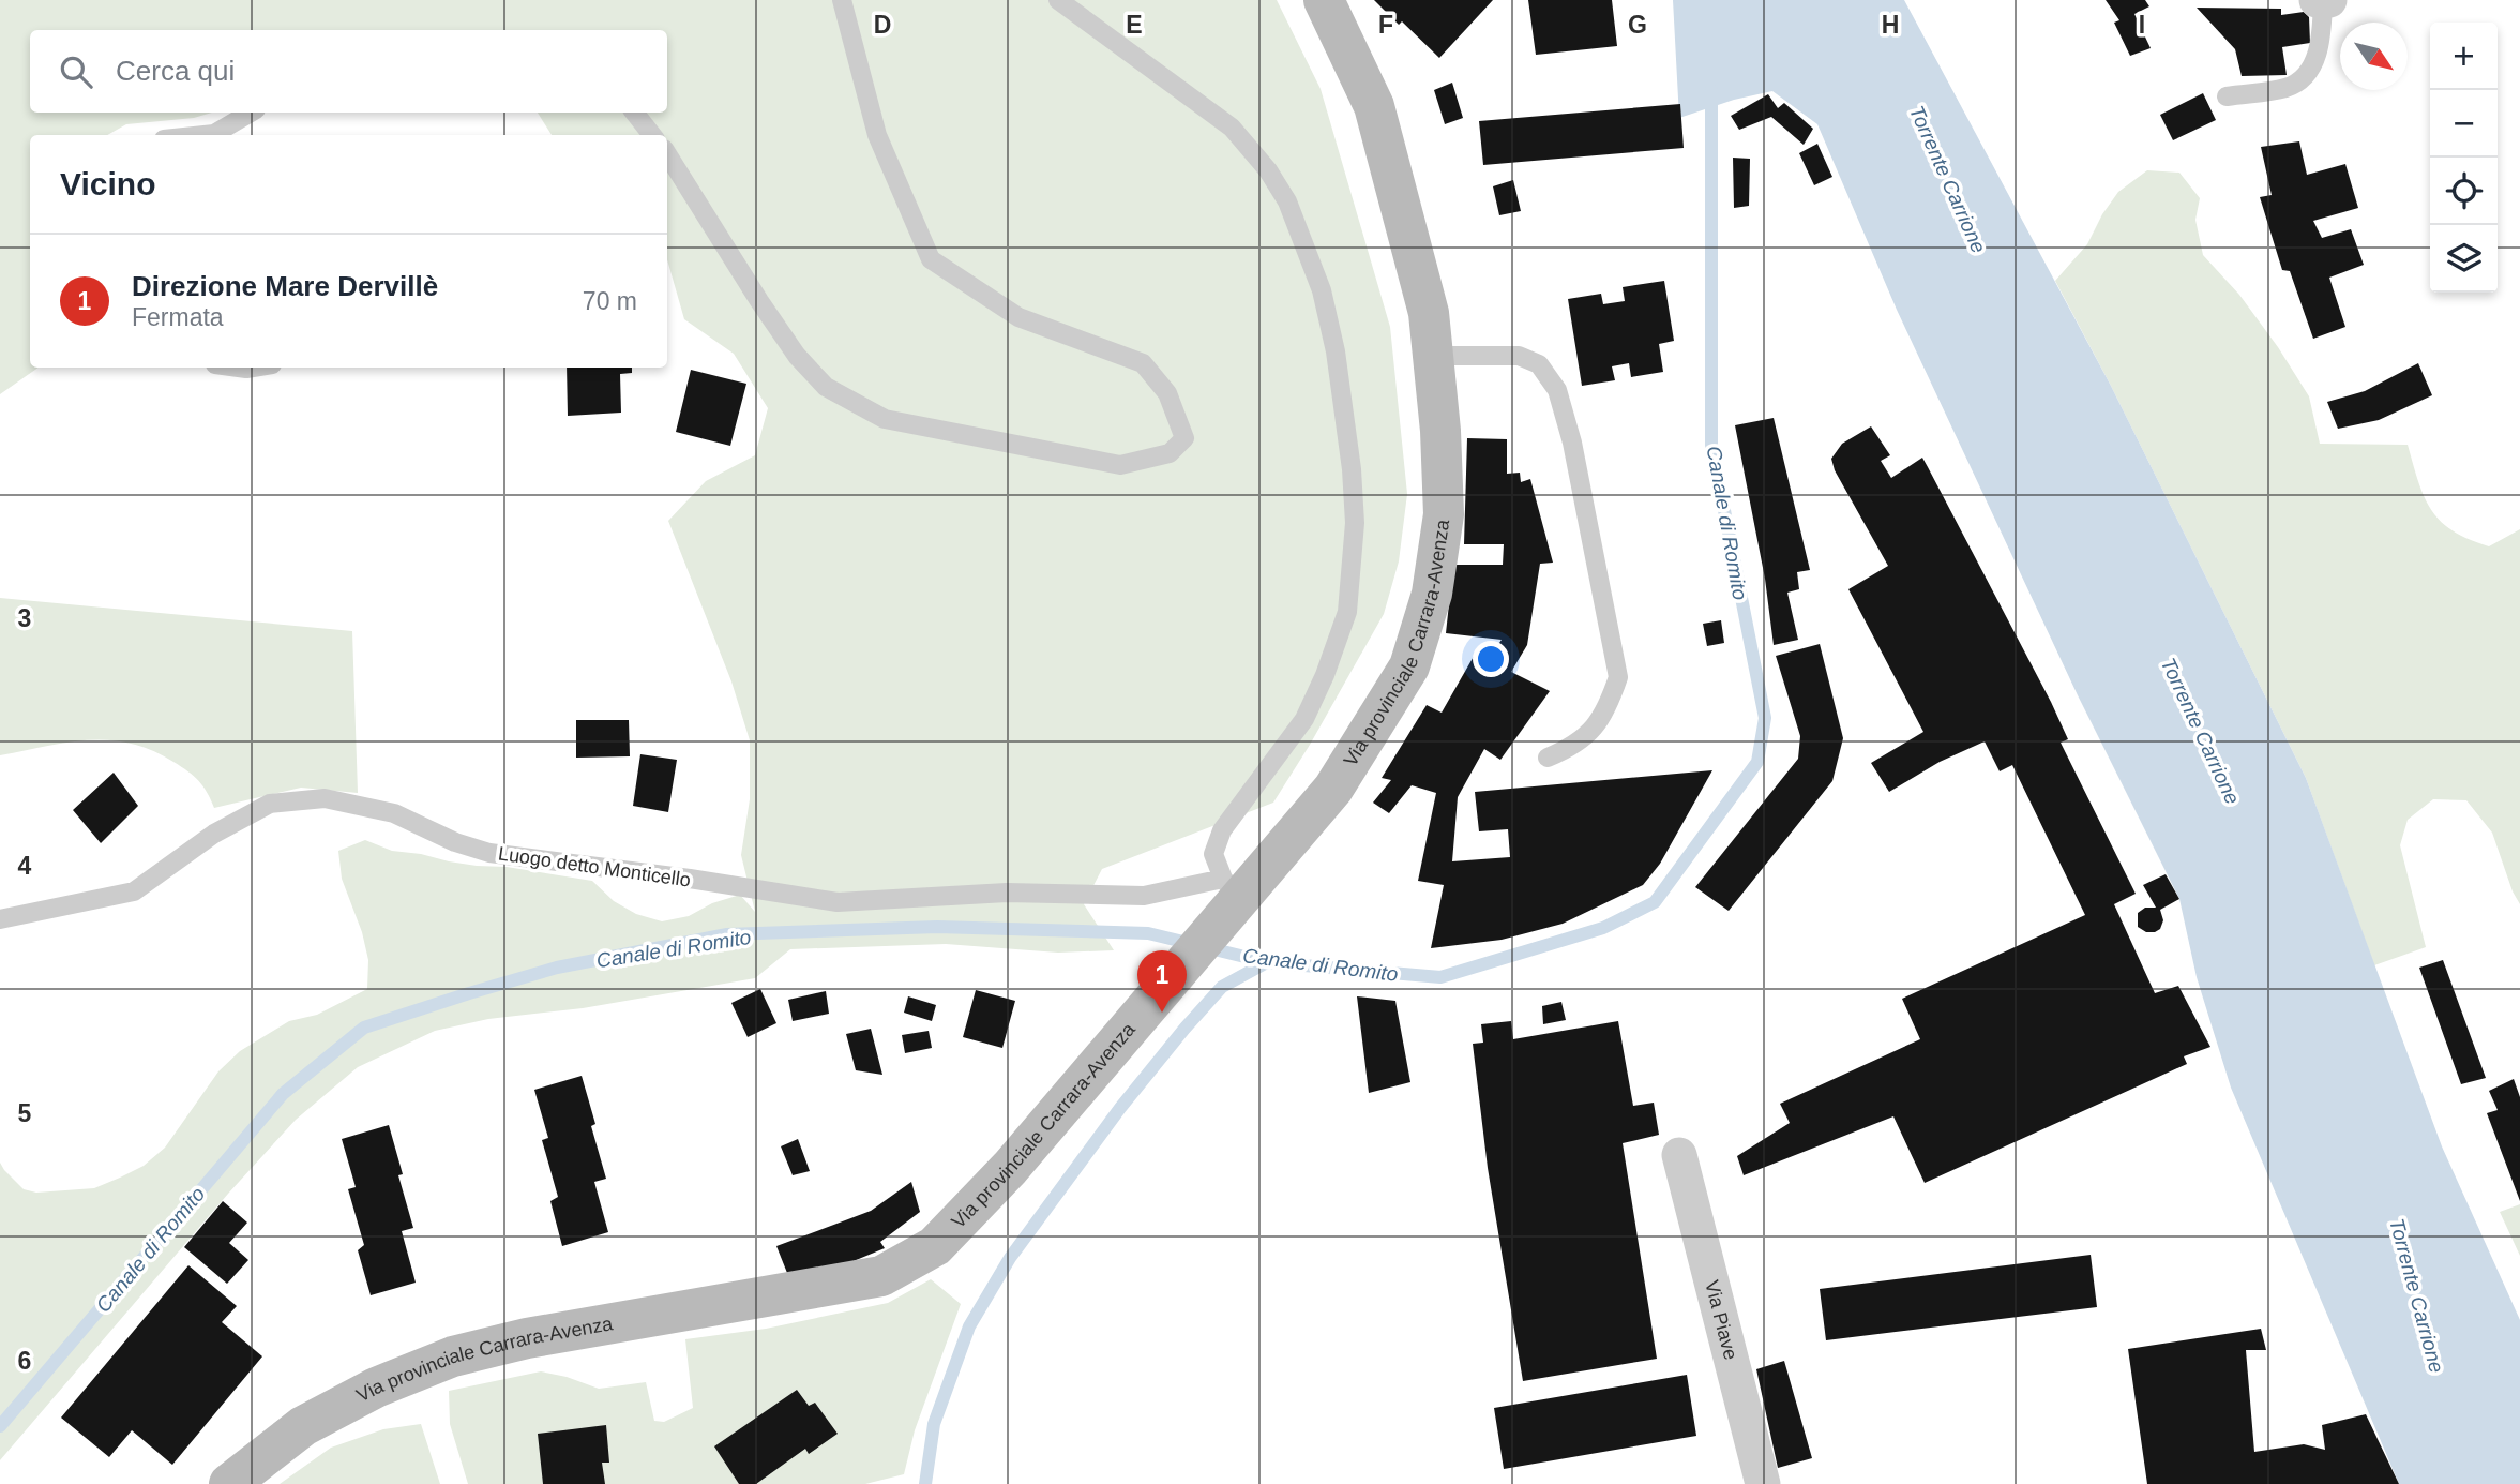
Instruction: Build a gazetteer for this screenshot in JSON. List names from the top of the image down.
{
  "streets": {
    "main road": ["Via provinciale Carrara-Avenza"],
    "street": ["Via Piave"],
    "lane": ["Luogo detto Monticello"]
  },
  "crossings": [
    ["Via provinciale Carrara-Avenza", "Luogo detto Monticello"]
  ],
  "water": ["Torrente Carrione", "Canale di Romito"],
  "north": "bottom right",
  "page": {
    "map_buttons": ["+", "−"],
    "search": "Cerca qui",
    "heading": "Vicino",
    "list": [
      {
        "mark": "1",
        "name": "Direzione Mare Dervillè",
        "note": "Fermata",
        "value": "70 m"
      }
    ],
    "pins": "1"
  },
  "grid": {
    "columns": [
      "D",
      "E",
      "F",
      "G",
      "H",
      "I"
    ],
    "rows": [
      "3",
      "4",
      "5",
      "6"
    ]
  }
}
